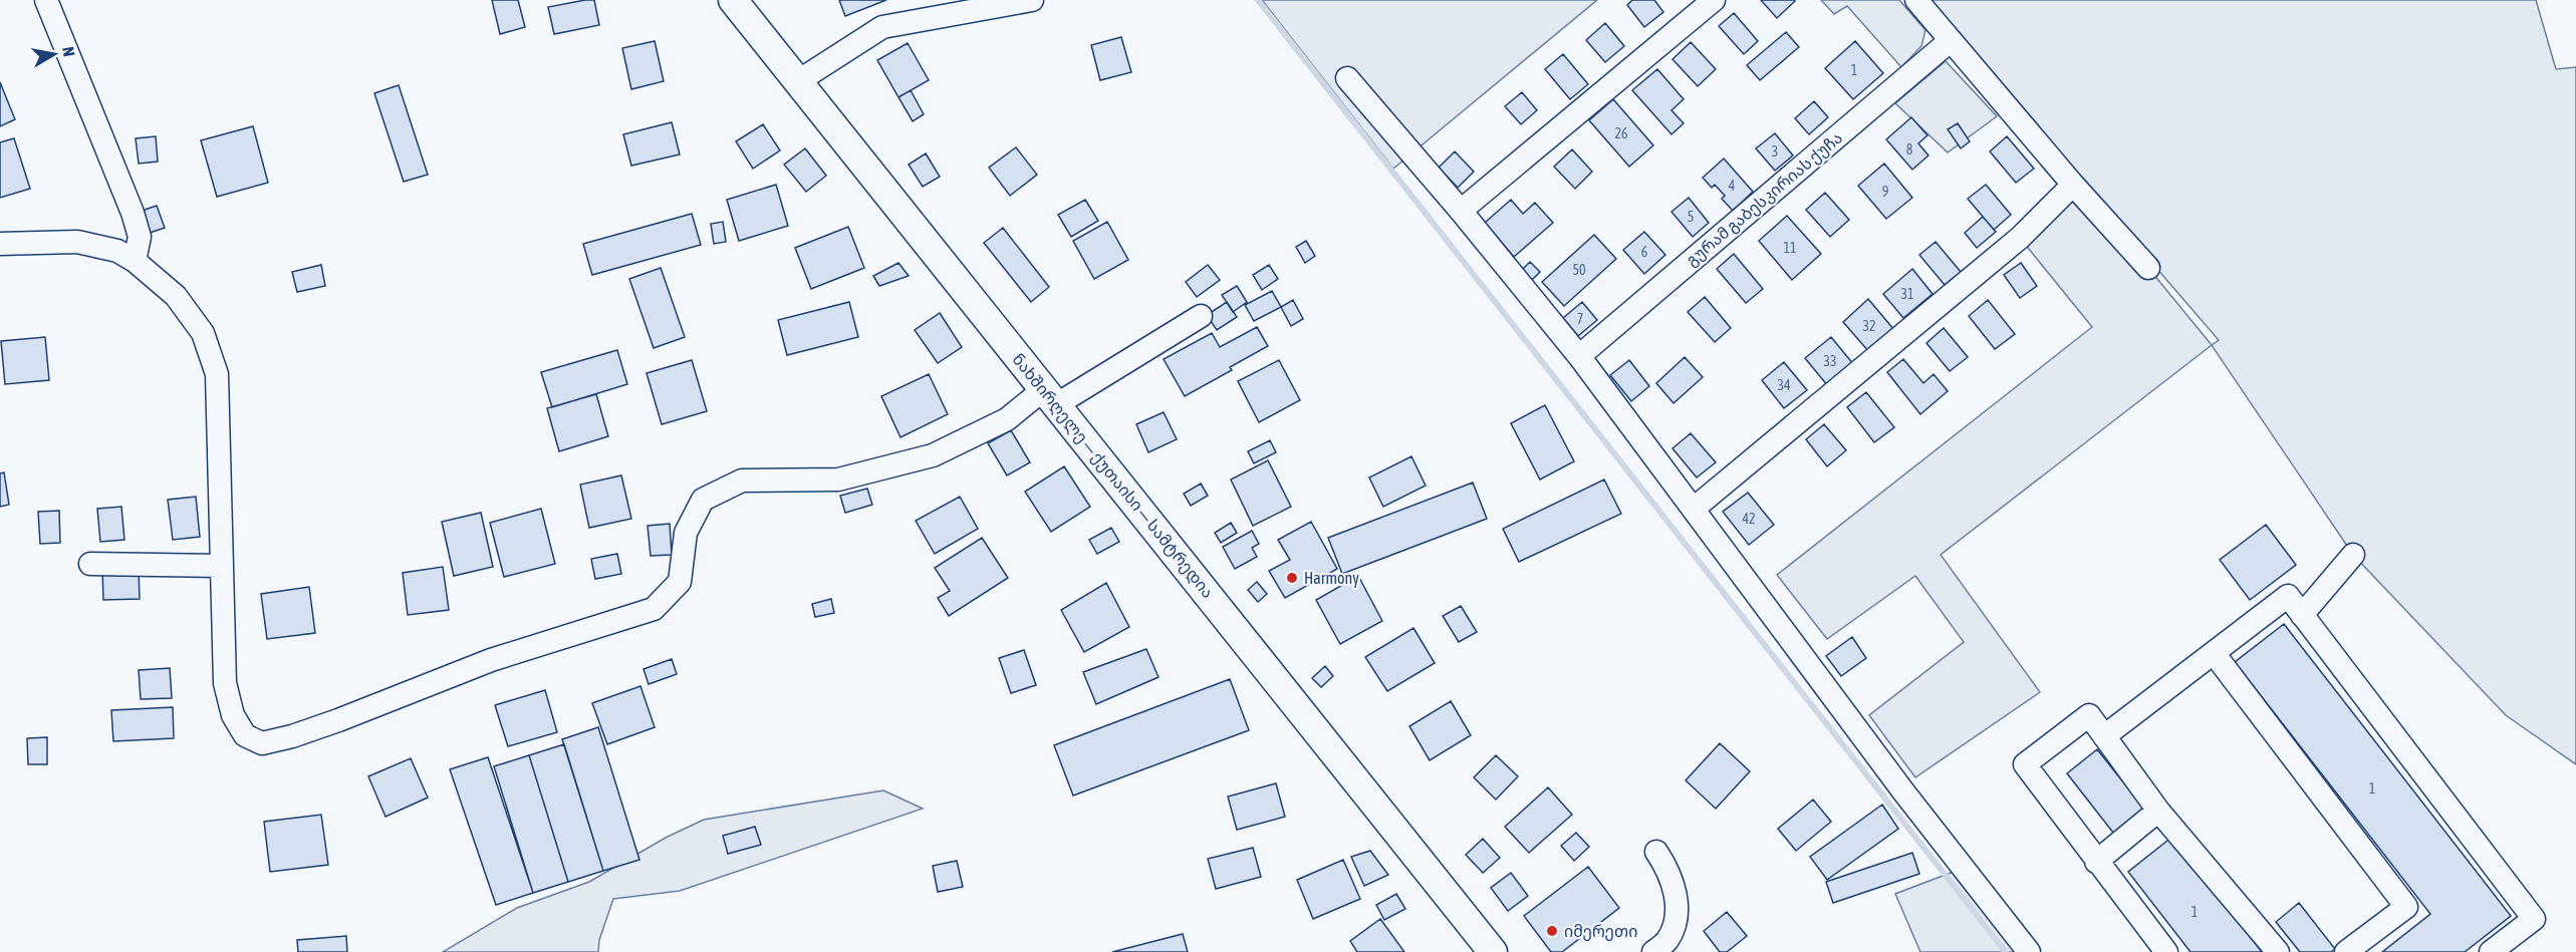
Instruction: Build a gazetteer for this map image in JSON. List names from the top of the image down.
{
  "streets": {
    "main road": ["ნახშირღელე — ქუთაისი — სამტრედია"],
    "street": ["გურამ გაბესკირიას ქუჩა"]
  },
  "places": ["Harmony", "იმერეთი"],
  "house_numbers": [
    "1",
    "26",
    "8",
    "3",
    "4",
    "9",
    "5",
    "11",
    "6",
    "50",
    "31",
    "7",
    "32",
    "33",
    "34",
    "42",
    "1",
    "1"
  ],
  "north": "right"
}
